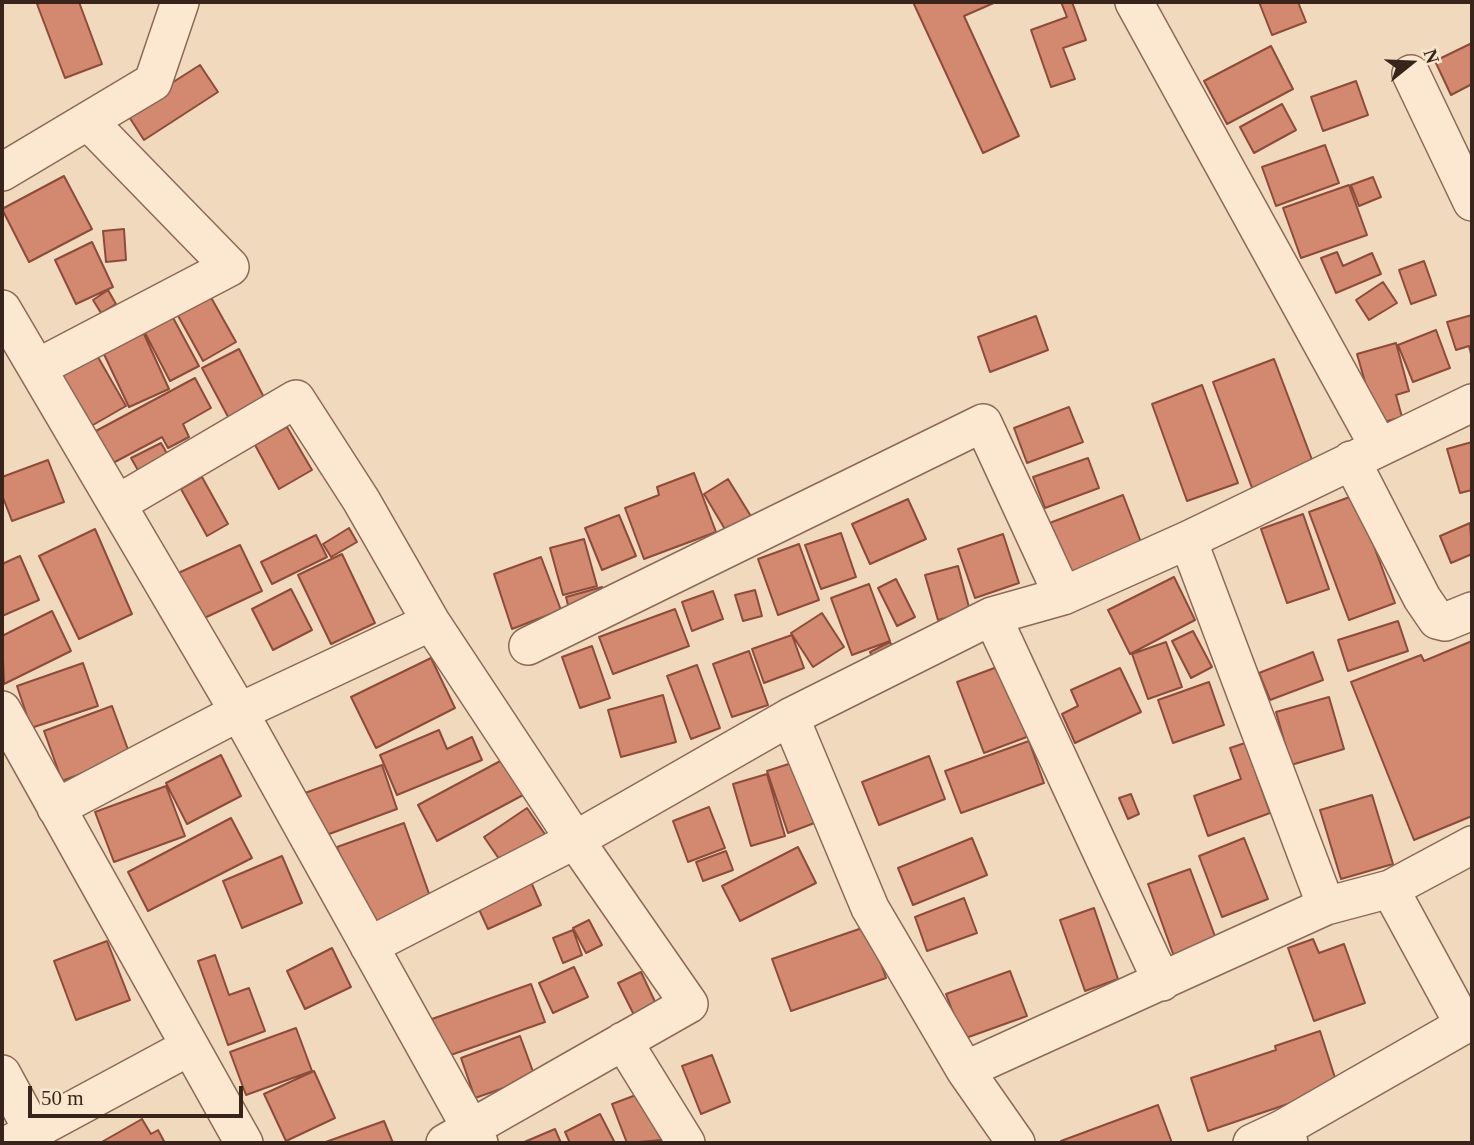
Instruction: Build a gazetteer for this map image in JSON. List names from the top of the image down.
{
  "scale_bar": "50 m",
  "north": "right"
}
